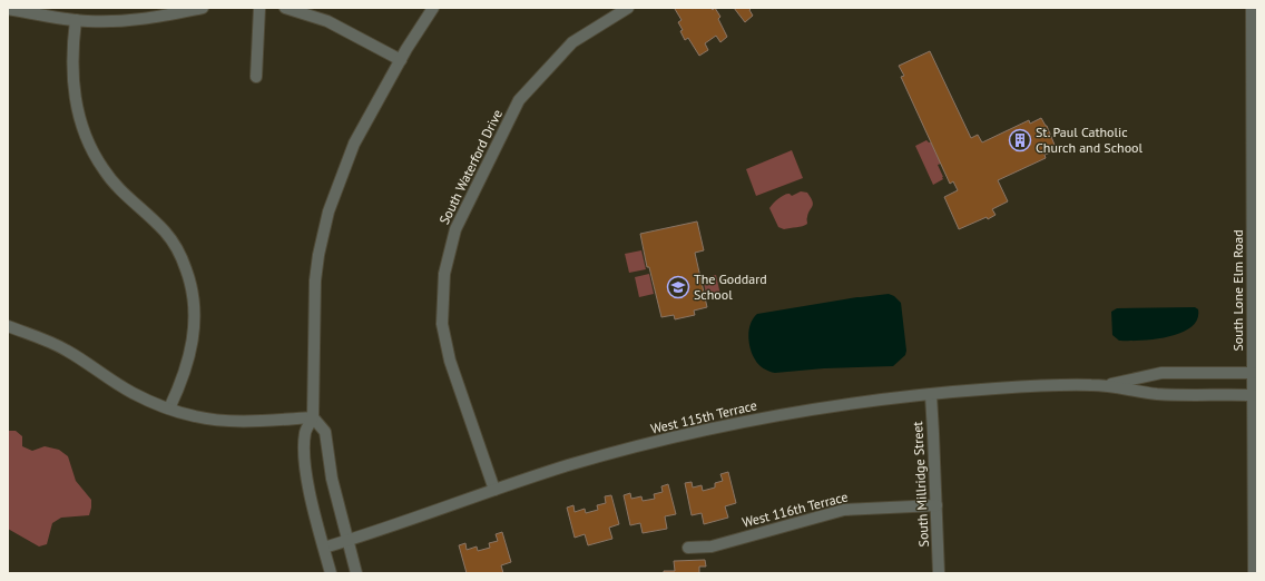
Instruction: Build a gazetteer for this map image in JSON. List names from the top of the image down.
{
  "streets": {
    "street": [
      "South Waterford Drive",
      "South Lone Elm Road",
      "West 115th Terrace",
      "South Millridge Street",
      "West 116th Terrace"
    ]
  },
  "crossings": [
    ["South Waterford Drive", "West 115th Terrace"],
    ["South Lone Elm Road", "West 115th Terrace"],
    ["West 115th Terrace", "South Millridge Street"],
    ["South Millridge Street", "West 116th Terrace"]
  ],
  "places": {
    "building": ["St. Paul Catholic Church and School"],
    "school or university": ["The Goddard School"]
  }
}
